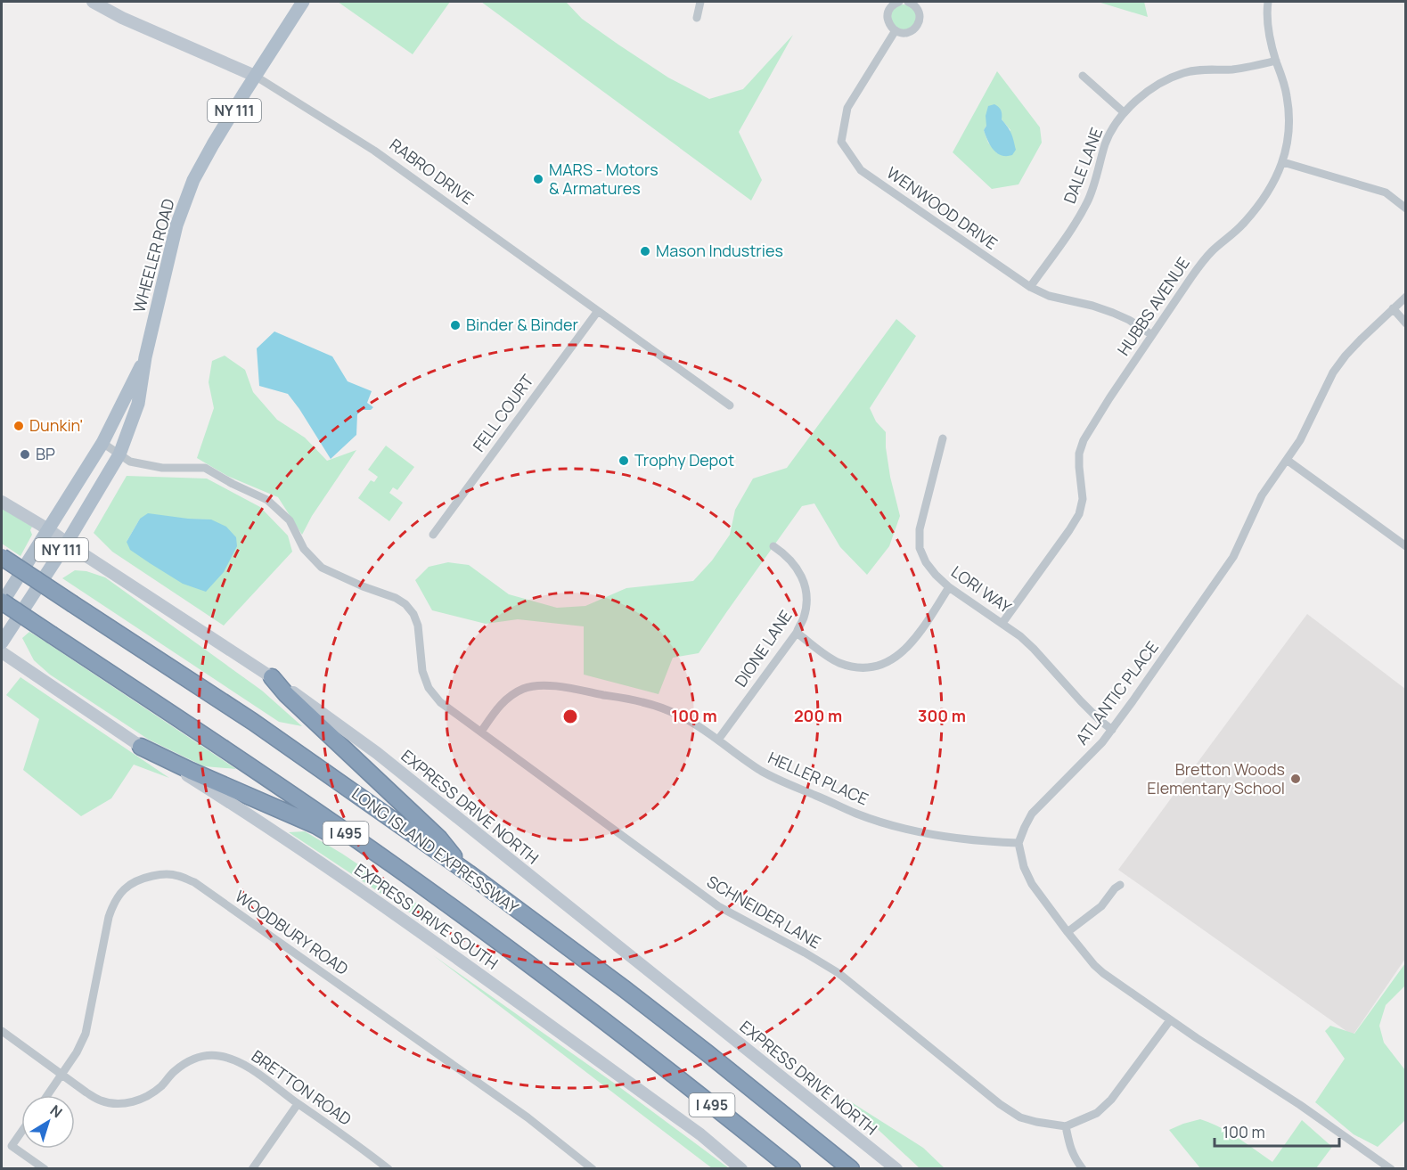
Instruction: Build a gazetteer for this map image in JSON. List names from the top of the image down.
{
  "streets": {
    "highway": ["I 495", "LONG ISLAND EXPRESSWAY"],
    "main road": [
      "NY 111",
      "RABRO DRIVE",
      "WHEELER ROAD",
      "EXPRESS DRIVE NORTH",
      "EXPRESS DRIVE SOUTH"
    ],
    "street": [
      "DALE LANE",
      "WENWOOD DRIVE",
      "HUBBS AVENUE",
      "FELL COURT",
      "LORI WAY",
      "DIONE LANE",
      "ATLANTIC PLACE",
      "HELLER PLACE",
      "SCHNEIDER LANE",
      "WOODBURY ROAD",
      "BRETTON ROAD"
    ]
  },
  "crossings": [
    ["DALE LANE", "WENWOOD DRIVE"],
    ["DALE LANE", "HUBBS AVENUE"],
    ["RABRO DRIVE", "WHEELER ROAD"],
    ["RABRO DRIVE", "FELL COURT"],
    ["WENWOOD DRIVE", "HUBBS AVENUE"],
    ["WHEELER ROAD", "EXPRESS DRIVE NORTH"],
    ["WHEELER ROAD", "I 495"],
    ["WHEELER ROAD", "SCHNEIDER LANE"],
    ["HUBBS AVENUE", "LORI WAY"],
    ["LORI WAY", "ATLANTIC PLACE"],
    ["DIONE LANE", "HELLER PLACE"],
    ["ATLANTIC PLACE", "HELLER PLACE"],
    ["HELLER PLACE", "SCHNEIDER LANE"],
    ["WOODBURY ROAD", "BRETTON ROAD"]
  ],
  "places": [
    "MARS - Motors & Armatures",
    "Mason Industries",
    "Binder & Binder",
    "Dunkin'",
    "BP",
    "Trophy Depot",
    "Bretton Woods Elementary School"
  ],
  "scale_bar": "100 m",
  "north": "top right",
  "rings": ["100 m", "200 m", "300 m"]
}
